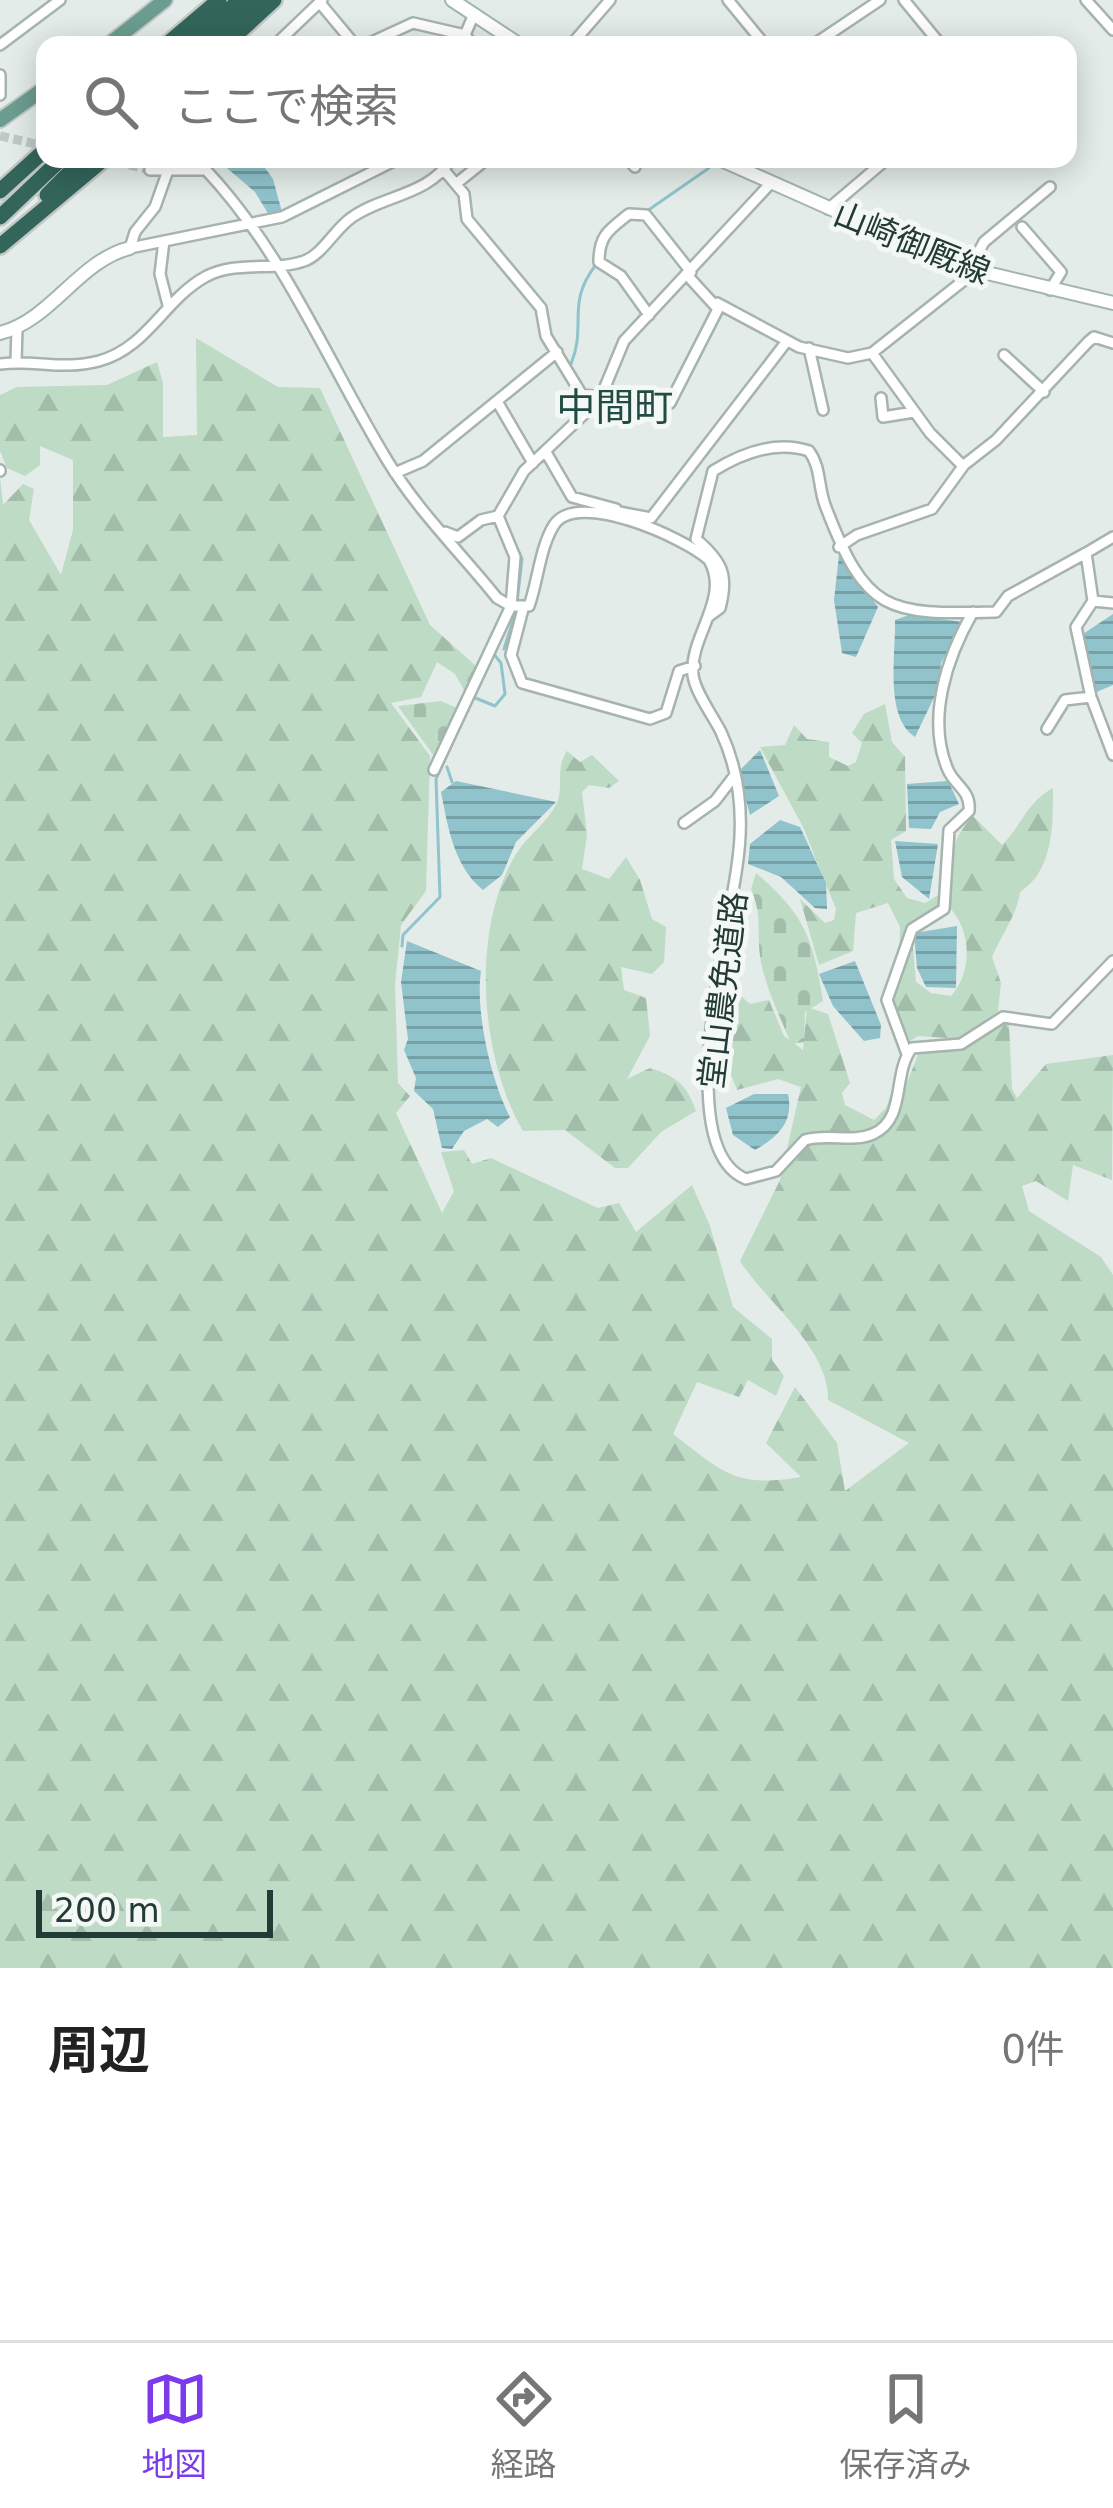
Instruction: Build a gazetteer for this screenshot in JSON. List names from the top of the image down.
{
  "streets": {
    "main road": ["山崎御厩線"],
    "street": ["堂山農免道路"]
  },
  "districts": ["中間町"],
  "scale_bar": "200 m",
  "page": {
    "search": "ここで検索",
    "scale": "200 m",
    "heading": ["周辺", "0件"],
    "nav": ["地図", "経路", "保存済み"]
  }
}
